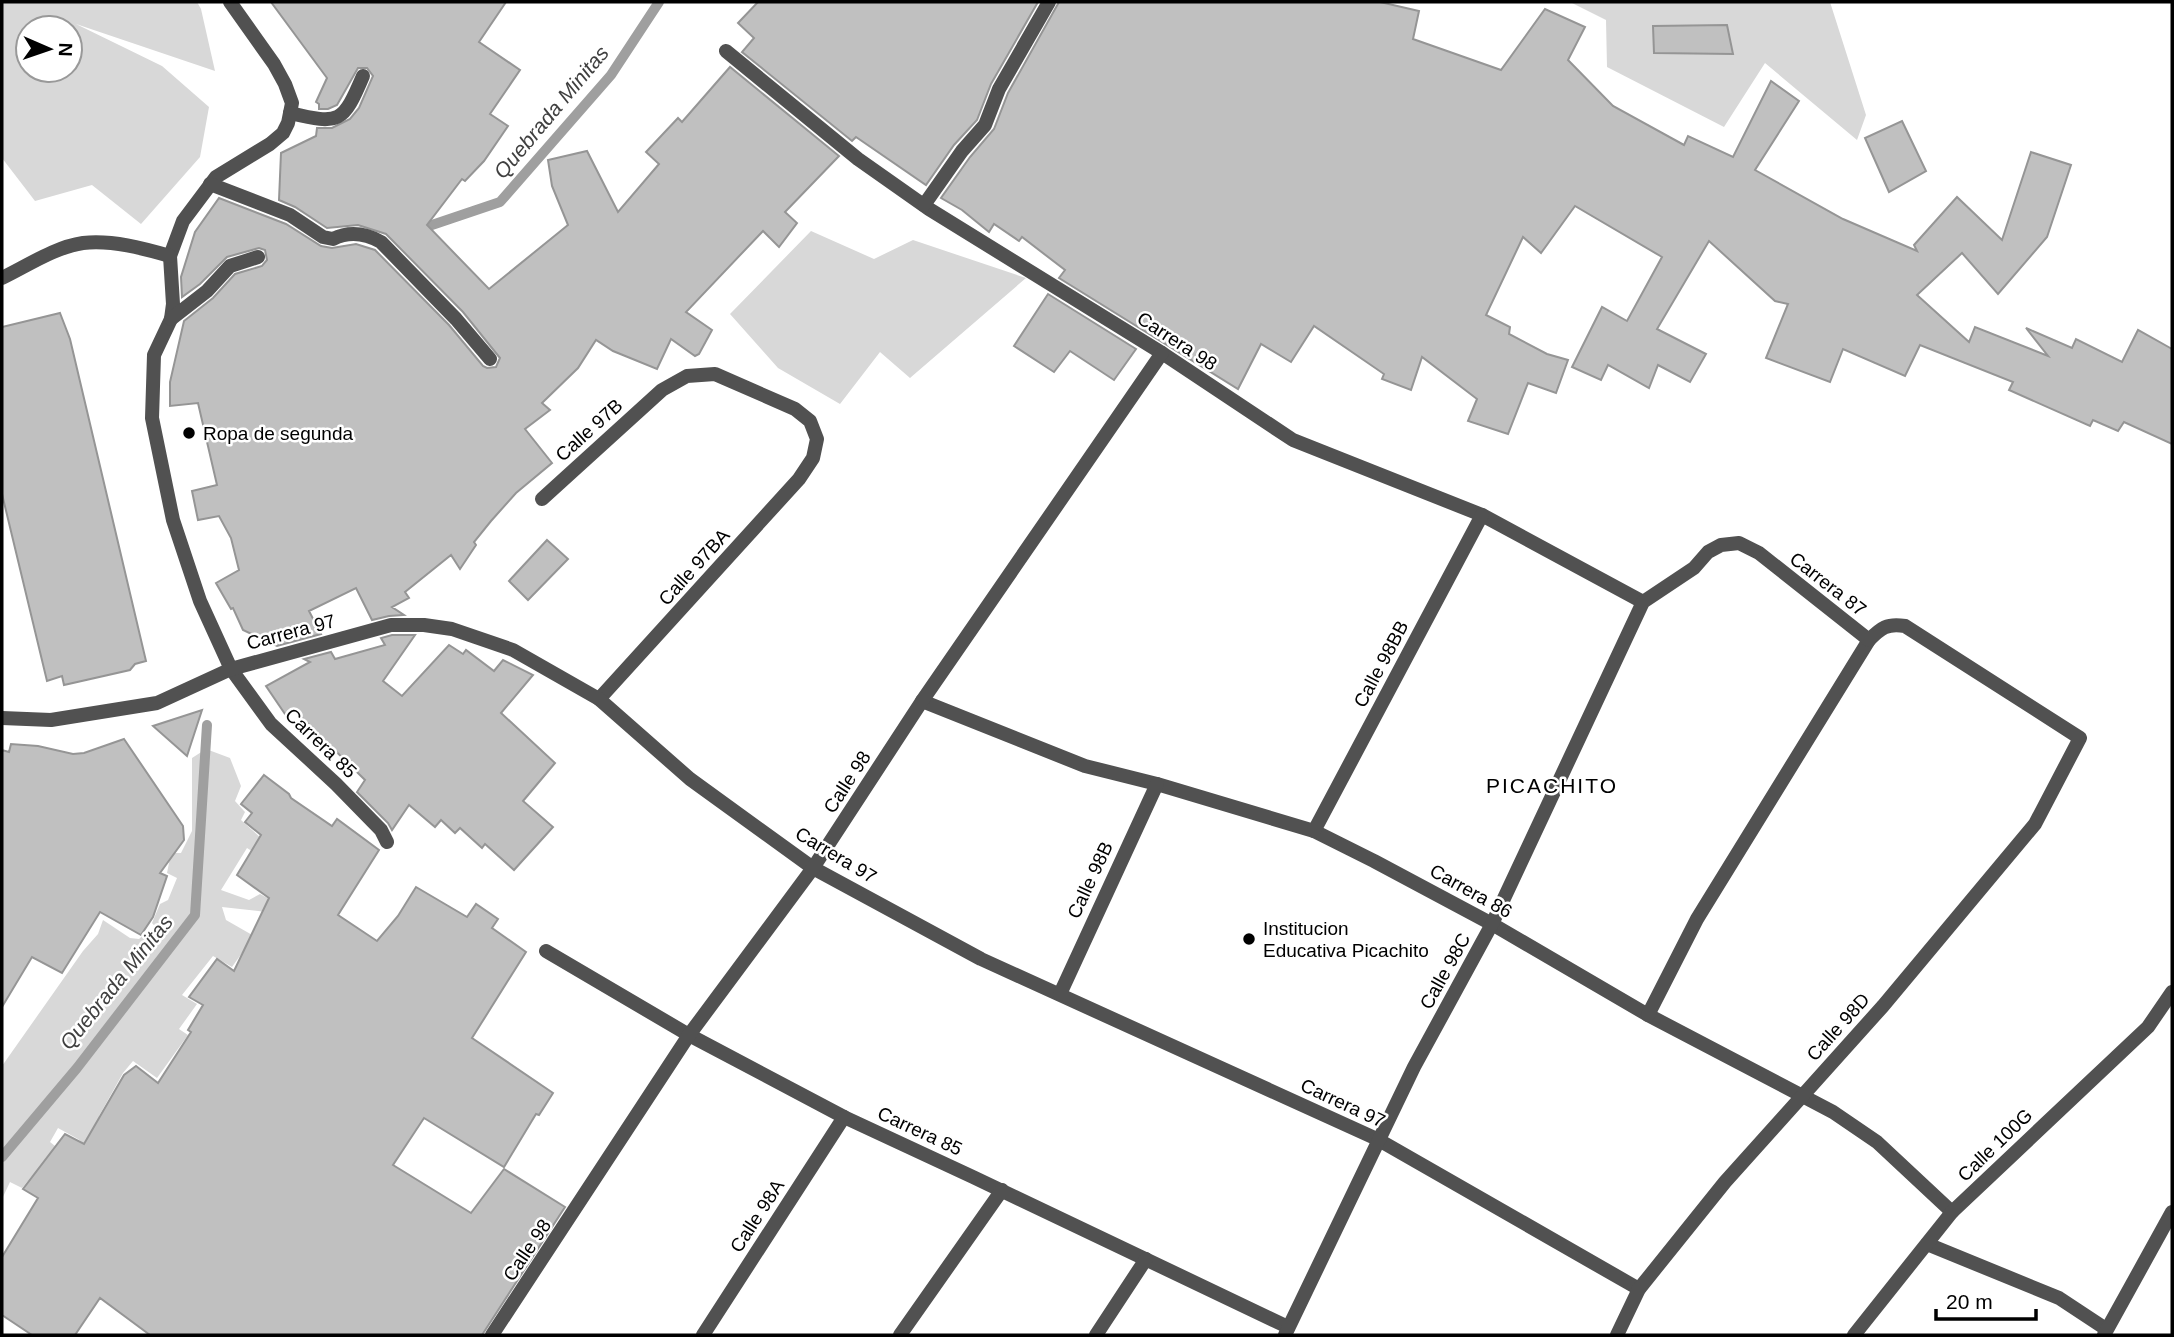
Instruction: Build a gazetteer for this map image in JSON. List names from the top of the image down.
{
  "streets": {
    "street": [
      "Carrera 98",
      "Calle 97B",
      "Calle 97BA",
      "Carrera 87",
      "Carrera 97",
      "Calle 98BB",
      "Carrera 85",
      "Calle 98",
      "Calle 98B",
      "Carrera 86",
      "Calle 98C",
      "Calle 98D",
      "Calle 100G",
      "Calle 98A"
    ]
  },
  "crossings": [
    ["Carrera 98", "Carrera 87"],
    ["Carrera 98", "Calle 98BB"],
    ["Carrera 98", "Calle 98"],
    ["Carrera 98", "Calle 98C"],
    ["Calle 97B", "Calle 97BA"],
    ["Calle 97BA", "Carrera 97"],
    ["Carrera 87", "Calle 98C"],
    ["Carrera 87", "Calle 98D"],
    ["Carrera 97", "Carrera 85"],
    ["Carrera 97", "Calle 98"],
    ["Carrera 97", "Calle 98B"],
    ["Carrera 97", "Calle 98C"],
    ["Carrera 97", "Calle 98D"],
    ["Calle 98BB", "Carrera 86"],
    ["Carrera 85", "Calle 98"],
    ["Carrera 85", "Calle 98C"],
    ["Carrera 85", "Calle 98A"],
    ["Calle 98", "Carrera 86"],
    ["Calle 98B", "Carrera 86"],
    ["Carrera 86", "Calle 98C"],
    ["Carrera 86", "Calle 98D"],
    ["Carrera 86", "Calle 100G"]
  ],
  "districts": ["PICACHITO"],
  "water": ["Quebrada Minitas"],
  "places": ["Ropa de segunda", "Institucion Educativa Picachito"],
  "scale_bar": "20 m",
  "north": "right"
}
